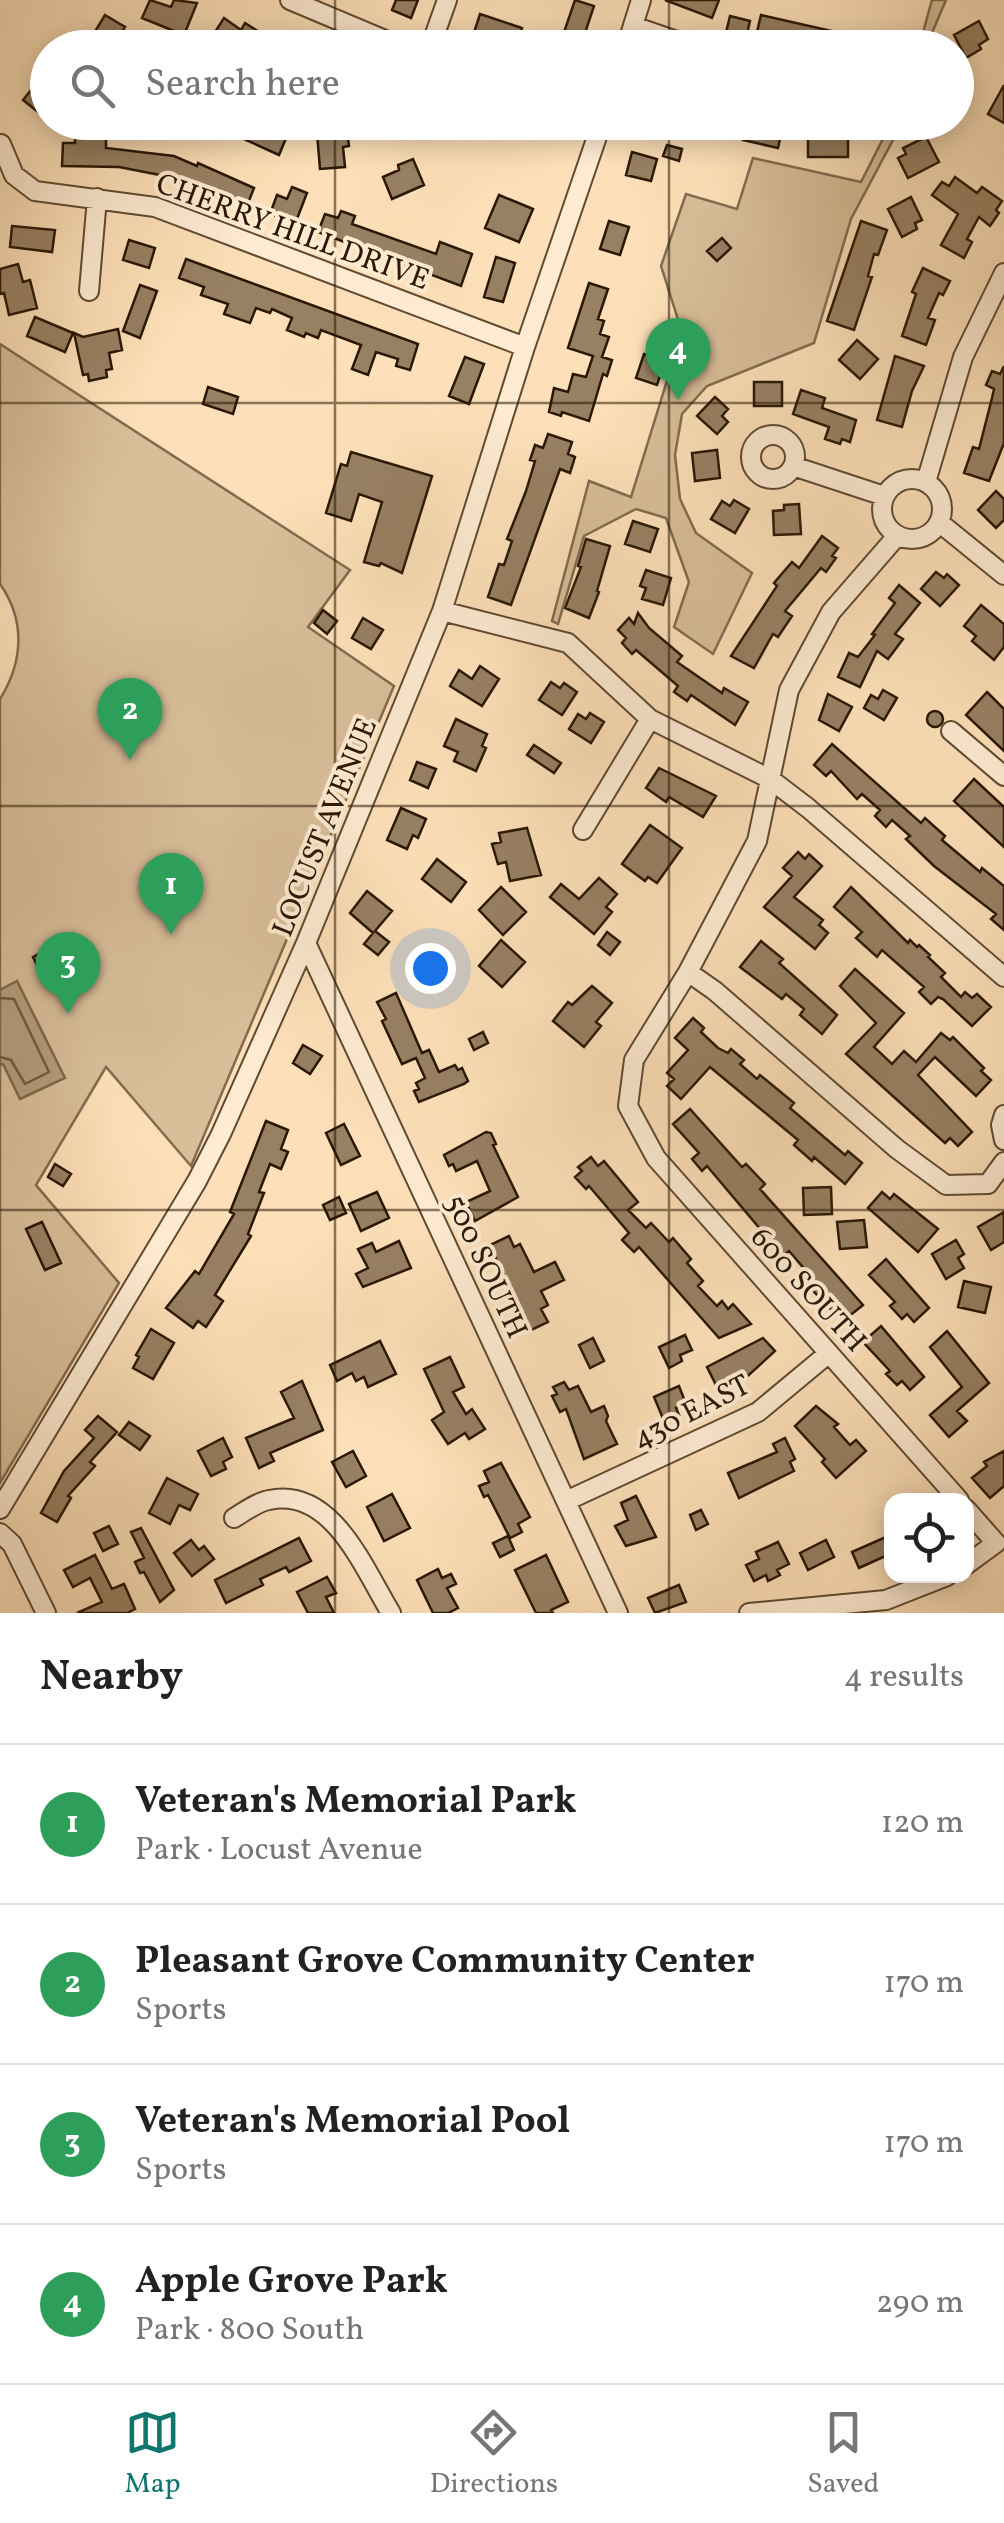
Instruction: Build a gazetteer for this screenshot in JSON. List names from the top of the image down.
{
  "streets": {
    "street": [
      "CHERRY HILL DRIVE",
      "LOCUST AVENUE",
      "500 SOUTH",
      "600 SOUTH",
      "430 EAST"
    ]
  },
  "crossings": [
    ["CHERRY HILL DRIVE", "LOCUST AVENUE"],
    ["LOCUST AVENUE", "500 SOUTH"],
    ["500 SOUTH", "430 EAST"],
    ["600 SOUTH", "430 EAST"]
  ],
  "page": {
    "search": "Search here",
    "pins": [
      "4",
      "2",
      "1",
      "3"
    ],
    "heading": ["Nearby", "4 results"],
    "list": [
      {
        "mark": "1",
        "name": "Veteran's Memorial Park",
        "note": "Park · Locust Avenue",
        "value": "120 m"
      },
      {
        "mark": "2",
        "name": "Pleasant Grove Community Center",
        "note": "Sports",
        "value": "170 m"
      },
      {
        "mark": "3",
        "name": "Veteran's Memorial Pool",
        "note": "Sports",
        "value": "170 m"
      },
      {
        "mark": "4",
        "name": "Apple Grove Park",
        "note": "Park · 800 South",
        "value": "290 m"
      }
    ],
    "nav": ["Map", "Directions", "Saved"]
  }
}
